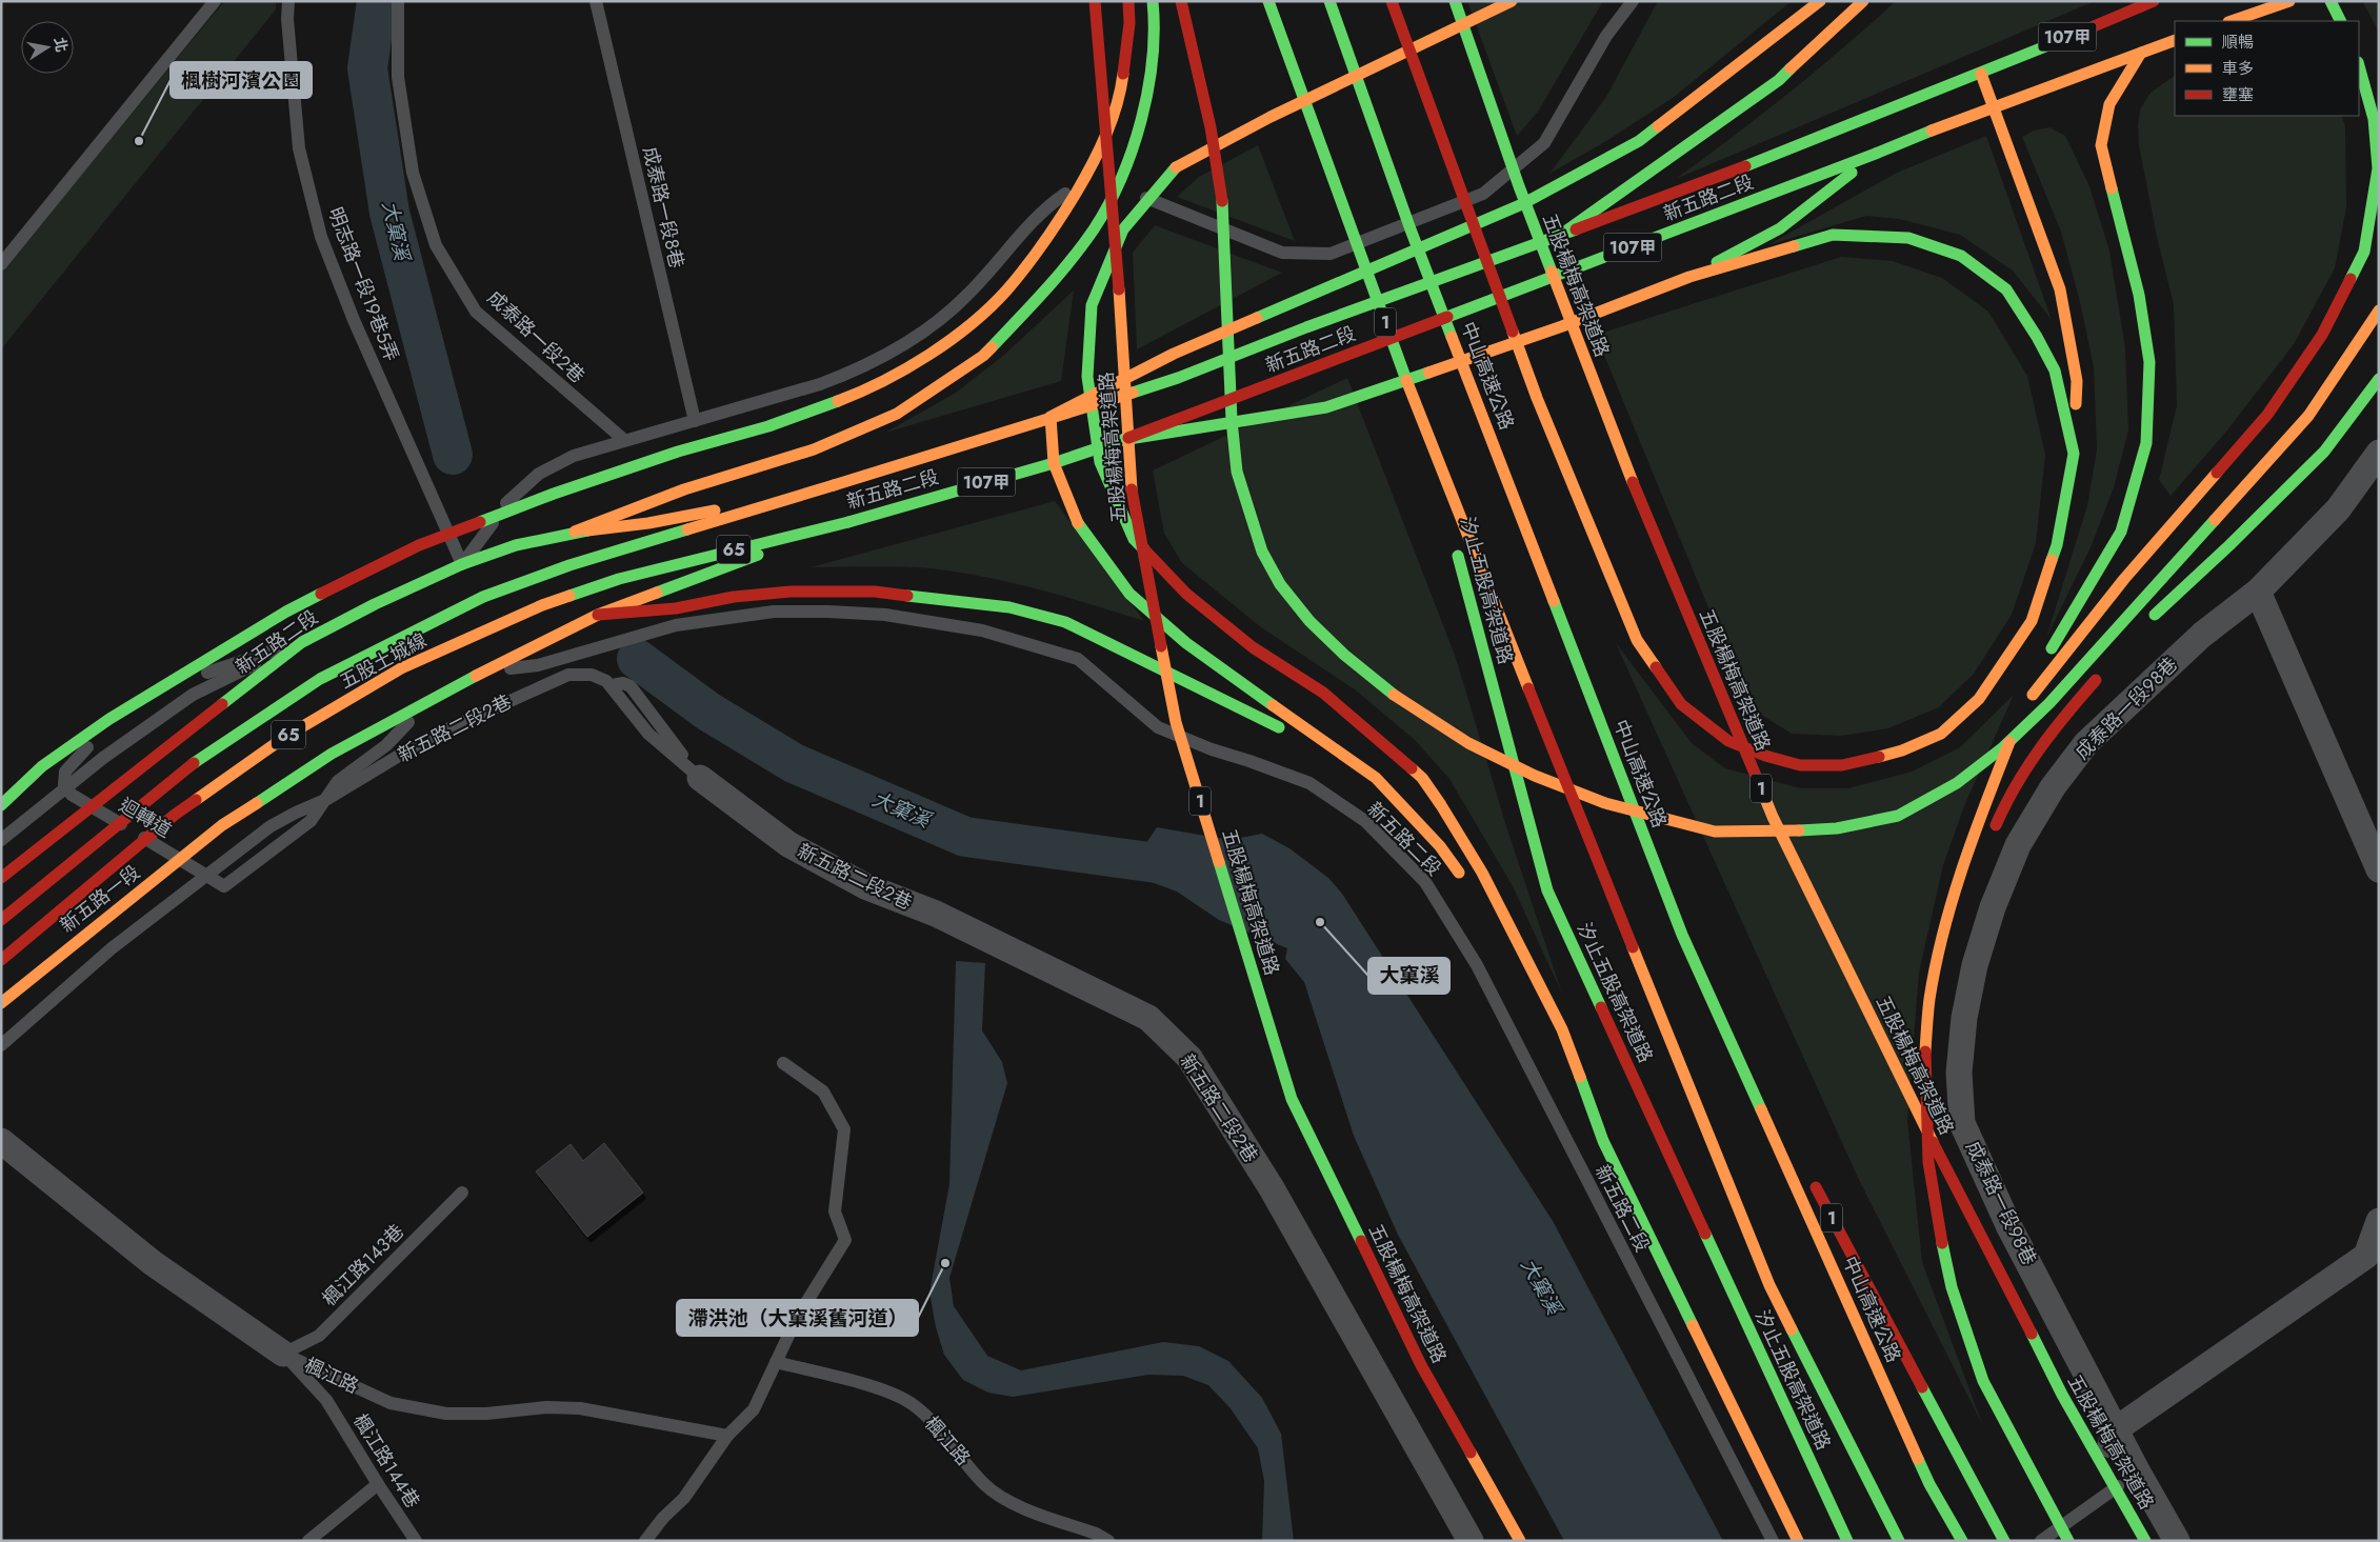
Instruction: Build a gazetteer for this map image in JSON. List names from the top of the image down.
{
  "streets": {
    "main road": [
      "107甲",
      "新五路二段",
      "五股楊梅高架道路",
      "1",
      "中山高速公路",
      "65",
      "汐止五股高架道路",
      "五股土城線",
      "新五路一段"
    ],
    "street": ["成泰路一段98巷", "新五路二段2巷", "楓江路"],
    "lane": [
      "成泰路一段8巷",
      "明志路一段19巷5弄",
      "成泰路一段2巷",
      "迴轉道",
      "楓江路143巷",
      "楓江路144巷"
    ]
  },
  "crossings": [
    ["新五路二段", "成泰路一段8巷"],
    ["新五路二段", "明志路一段19巷5弄"],
    ["新五路二段", "成泰路一段2巷"],
    ["新五路二段", "五股土城線"],
    ["新五路二段", "迴轉道"],
    ["新五路二段", "新五路一段"],
    ["1", "中山高速公路"],
    ["1", "汐止五股高架道路"],
    ["新五路二段2巷", "迴轉道"],
    ["楓江路143巷", "楓江路"],
    ["楓江路143巷", "楓江路144巷"],
    ["楓江路", "楓江路144巷"]
  ],
  "water": ["大窠溪"],
  "places": ["楓樹河濱公園", "大窠溪", "滯洪池（大窠溪舊河道）"],
  "legend": ["順暢", "車多", "壅塞"],
  "north": "right"
}
